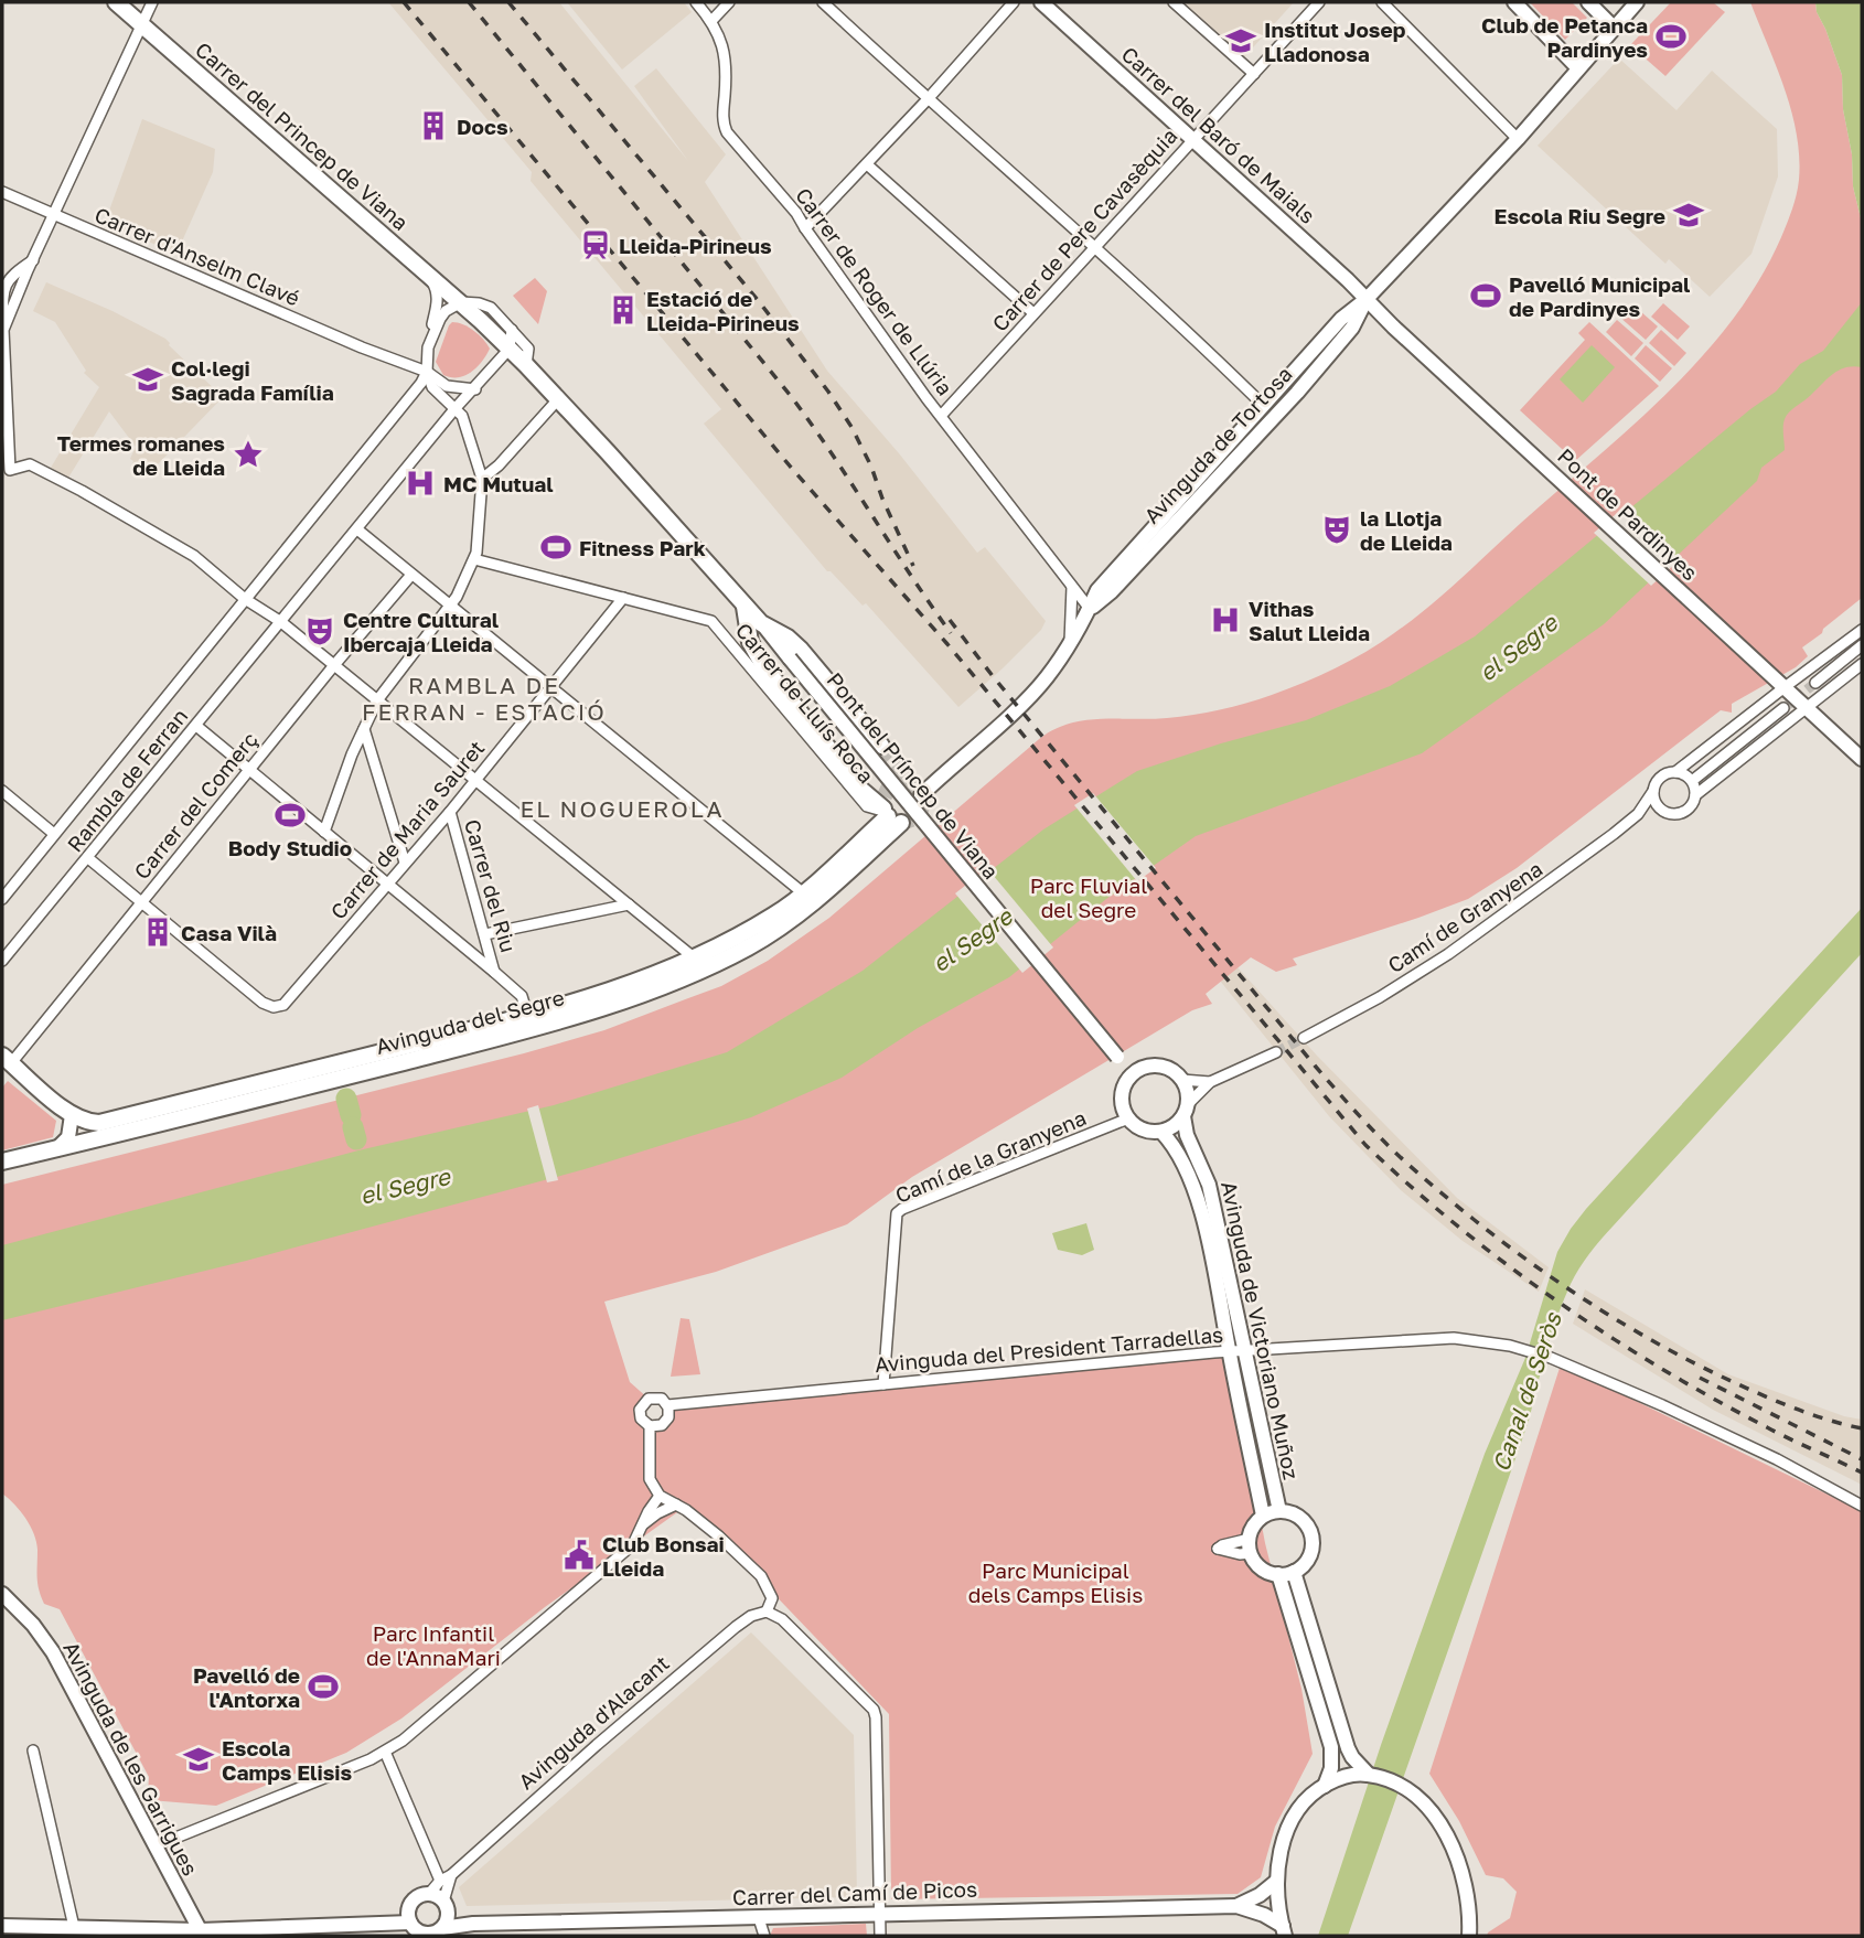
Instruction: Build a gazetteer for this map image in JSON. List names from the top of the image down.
{
  "streets": {
    "main road": [
      "Carrer del Baró de Maials",
      "Carrer del Princep de Viana",
      "Avinguda de Tortosa",
      "Pont de Pardinyes",
      "Pont del Príncep de Viana",
      "Avinguda del Segre",
      "Avinguda de Victoriano Muñoz",
      "Avinguda de les Garrigues",
      "Carrer del Camí de Picos"
    ],
    "street": [
      "Carrer de Pere Cavasèquia",
      "Carrer d'Anselm Clavé",
      "Carrer de Roger de Llúria",
      "Carrer de Lluís Roca",
      "Rambla de Ferran",
      "Carrer del Comerç",
      "Carrer de Maria Sauret",
      "Carrer del Riu",
      "Camí de Granyena",
      "Camí de la Granyena",
      "Avinguda del President Tarradellas",
      "Avinguda d'Alacant"
    ]
  },
  "crossings": [
    ["Carrer del Baró de Maials", "Carrer de Pere Cavasèquia"],
    ["Carrer del Baró de Maials", "Avinguda de Tortosa"],
    ["Carrer del Baró de Maials", "Pont de Pardinyes"],
    ["Carrer del Princep de Viana", "Carrer d'Anselm Clavé"],
    ["Carrer del Princep de Viana", "Pont del Príncep de Viana"],
    ["Carrer del Princep de Viana", "Rambla de Ferran"],
    ["Carrer de Pere Cavasèquia", "Carrer de Roger de Llúria"],
    ["Carrer d'Anselm Clavé", "Rambla de Ferran"],
    ["Carrer de Roger de Llúria", "Avinguda de Tortosa"],
    ["Avinguda de Tortosa", "Pont de Pardinyes"],
    ["Carrer de Lluís Roca", "Carrer de Maria Sauret"],
    ["Carrer de Lluís Roca", "Avinguda del Segre"],
    ["Pont del Príncep de Viana", "Camí de la Granyena"],
    ["Pont del Príncep de Viana", "Avinguda de Victoriano Muñoz"],
    ["Carrer del Comerç", "Carrer de Maria Sauret"],
    ["Carrer de Maria Sauret", "Carrer del Riu"],
    ["Camí de la Granyena", "Avinguda de Victoriano Muñoz"],
    ["Camí de la Granyena", "Avinguda del President Tarradellas"],
    ["Avinguda de Victoriano Muñoz", "Avinguda del President Tarradellas"],
    ["Avinguda d'Alacant", "Carrer del Camí de Picos"]
  ],
  "districts": ["RAMBLA DE FERRAN - ESTACIÓ", "EL NOGUEROLA"],
  "water": ["el Segre", "Canal de Seròs"],
  "parks": ["Parc Fluvial del Segre", "Parc Municipal dels Camps Elisis", "Parc Infantil de l'AnnaMari"],
  "places": {
    "sports": [
      "Club de Petanca Pardinyes",
      "Pavelló Municipal de Pardinyes",
      "Fitness Park",
      "Body Studio",
      "Pavelló de l'Antorxa"
    ],
    "school or university": [
      "Institut Josep Lladonosa",
      "Escola Riu Segre",
      "Col·legi Sagrada Família",
      "Escola Camps Elisis"
    ],
    "building": ["Docs", "Estació de Lleida-Pirineus", "Casa Vilà"],
    "station": ["Lleida-Pirineus"],
    "place": ["Termes romanes de Lleida"],
    "hospital": ["MC Mutual", "Vithas Salut Lleida"],
    "theatre": ["la Llotja de Lleida", "Centre Cultural Ibercaja Lleida"],
    "public building": ["Club Bonsai Lleida"]
  }
}
